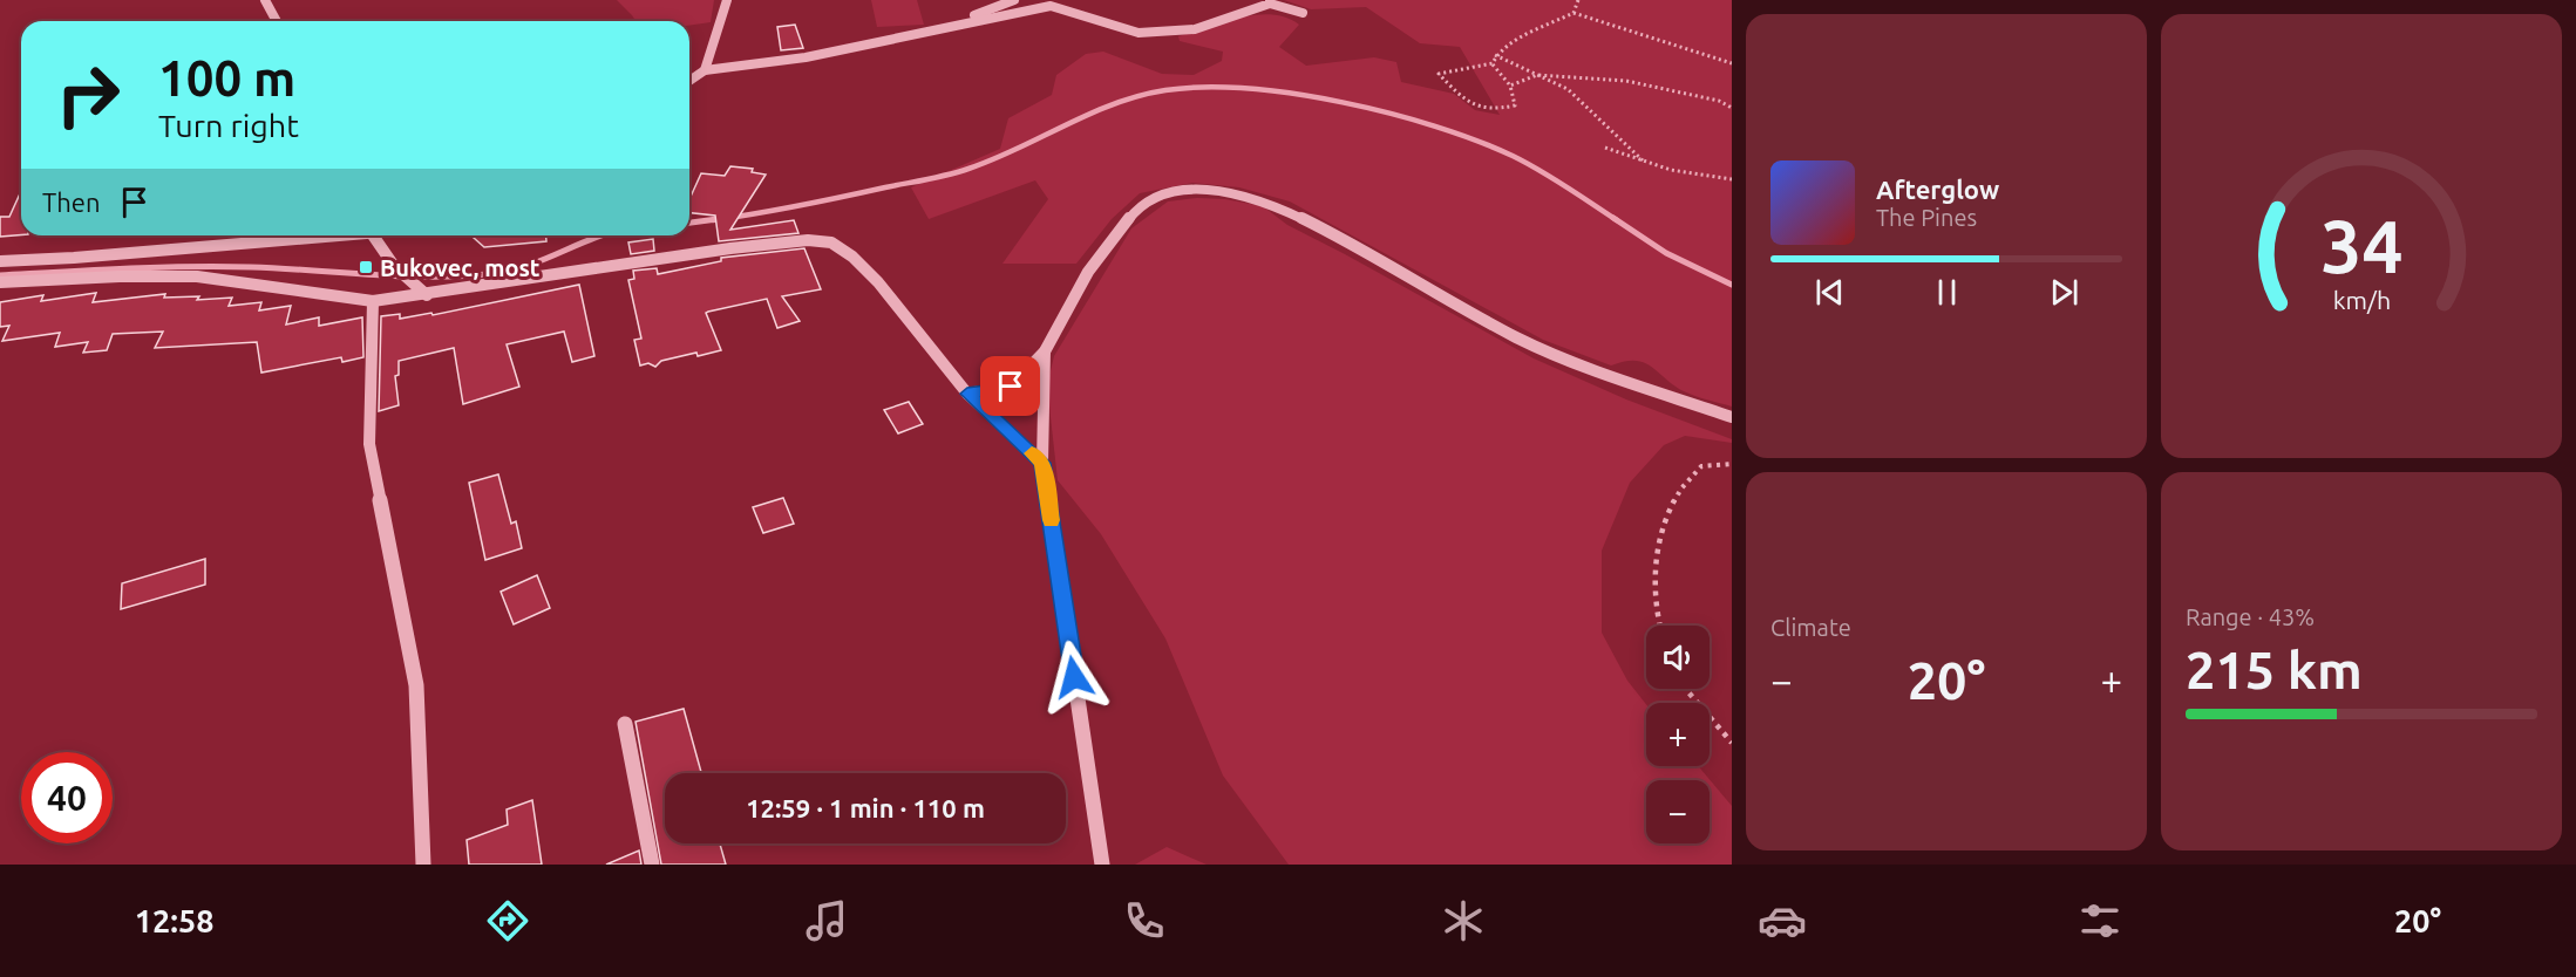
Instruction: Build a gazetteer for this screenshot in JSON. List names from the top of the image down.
{
  "places": {
    "transit": ["Bukovec, most"]
  },
  "page": {
    "turn": ["100 m", "Turn right"],
    "song": ["Afterglow", "The Pines"],
    "then": "Then",
    "tile": [
      "Climate",
      ["Range · 43%", "215 km"]
    ],
    "map_buttons": ["+", "−"],
    "heat": ["−", "20°", "+"],
    "limit": "40",
    "trip": "12:59 · 1 min · 110 m",
    "tabs": ["12:58", "20°"],
    "gauge": ["34", "km/h"]
  }
}
